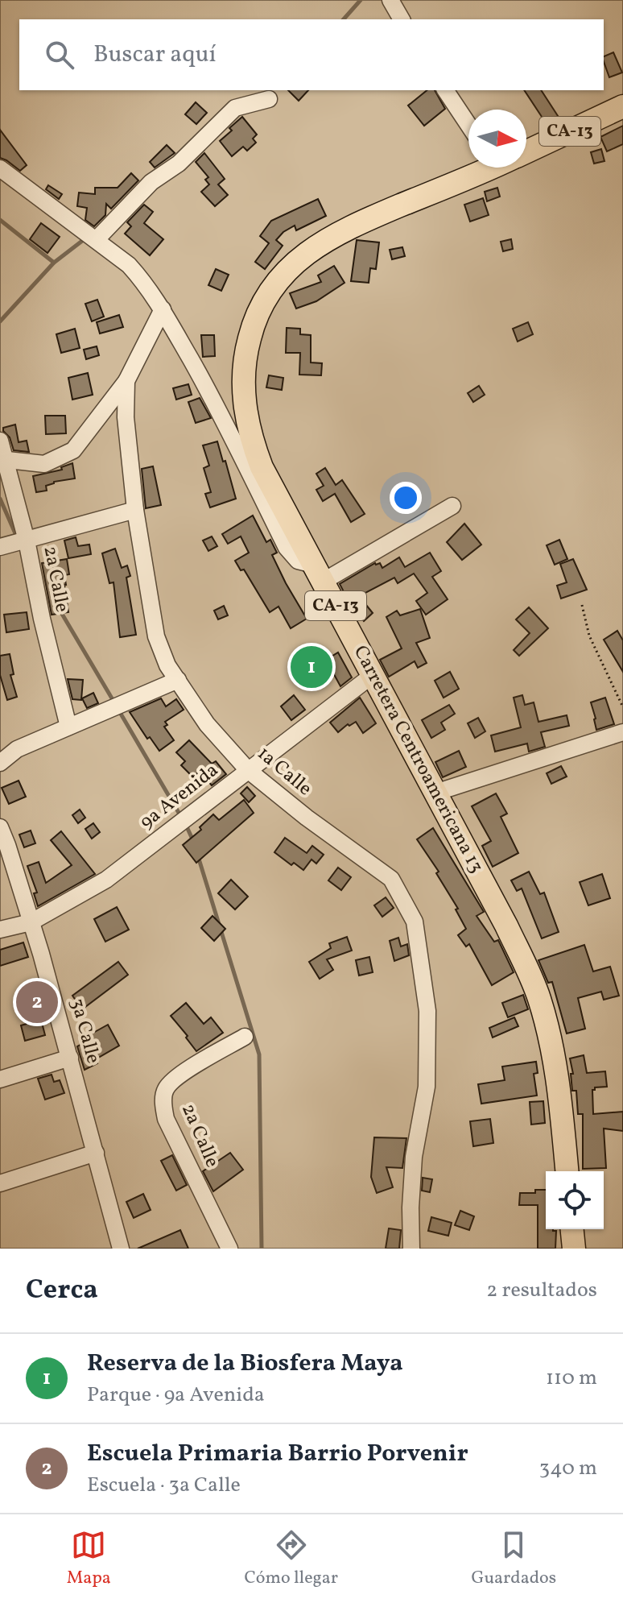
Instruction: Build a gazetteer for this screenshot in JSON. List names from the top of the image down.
{
  "streets": {
    "highway": ["CA-13", "Carretera Centroamericana 13"],
    "street": [
      "2a Calle",
      "1a Calle",
      "9a Avenida",
      "3a Calle"
    ]
  },
  "crossings": [
    ["Carretera Centroamericana 13", "9a Avenida"],
    ["1a Calle", "9a Avenida"],
    ["9a Avenida", "3a Calle"]
  ],
  "north": "right",
  "page": {
    "search": "Buscar aquí",
    "pins": ["1", "2"],
    "heading": ["Cerca", "2 resultados"],
    "list": [
      {
        "mark": "1",
        "name": "Reserva de la Biosfera Maya",
        "note": "Parque · 9a Avenida",
        "value": "110 m"
      },
      {
        "mark": "2",
        "name": "Escuela Primaria Barrio Porvenir",
        "note": "Escuela · 3a Calle",
        "value": "340 m"
      }
    ],
    "nav": ["Mapa", "Cómo llegar", "Guardados"]
  }
}
